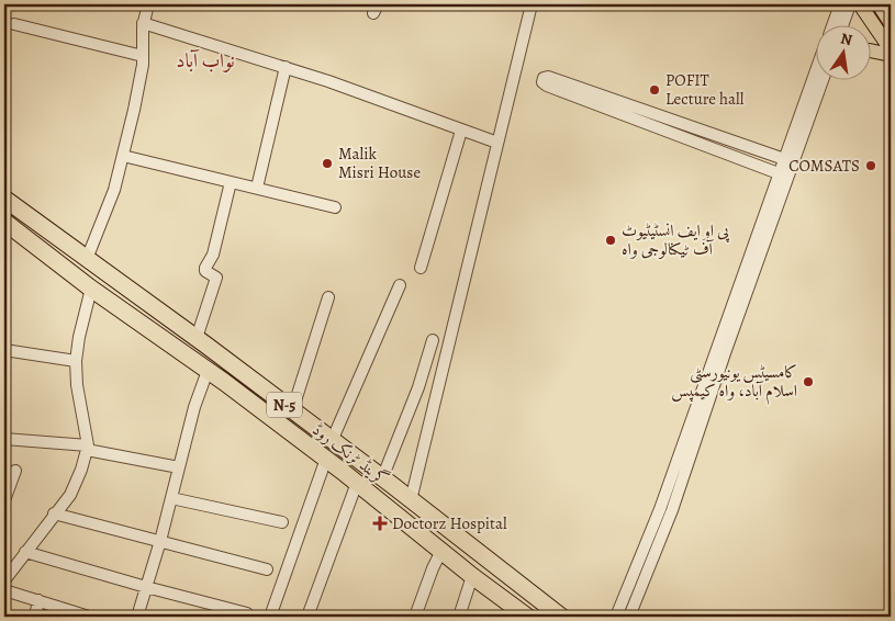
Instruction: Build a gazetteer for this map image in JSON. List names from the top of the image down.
{
  "streets": {
    "highway": ["N-5", "گرینڈ ٹرنک روڈ"]
  },
  "districts": ["نواب آباد"],
  "places": {
    "other": [
      "POFIT Lecture hall",
      "Malik Misri House",
      "COMSATS",
      "پی او ایف انسٹیٹیوٹ آف ٹیکنالوجی واہ",
      "کامسیٹس یونیورسٹی اسلام آباد، واہ کیمپس"
    ],
    "health": ["Doctorz Hospital"]
  },
  "north": "top"
}
